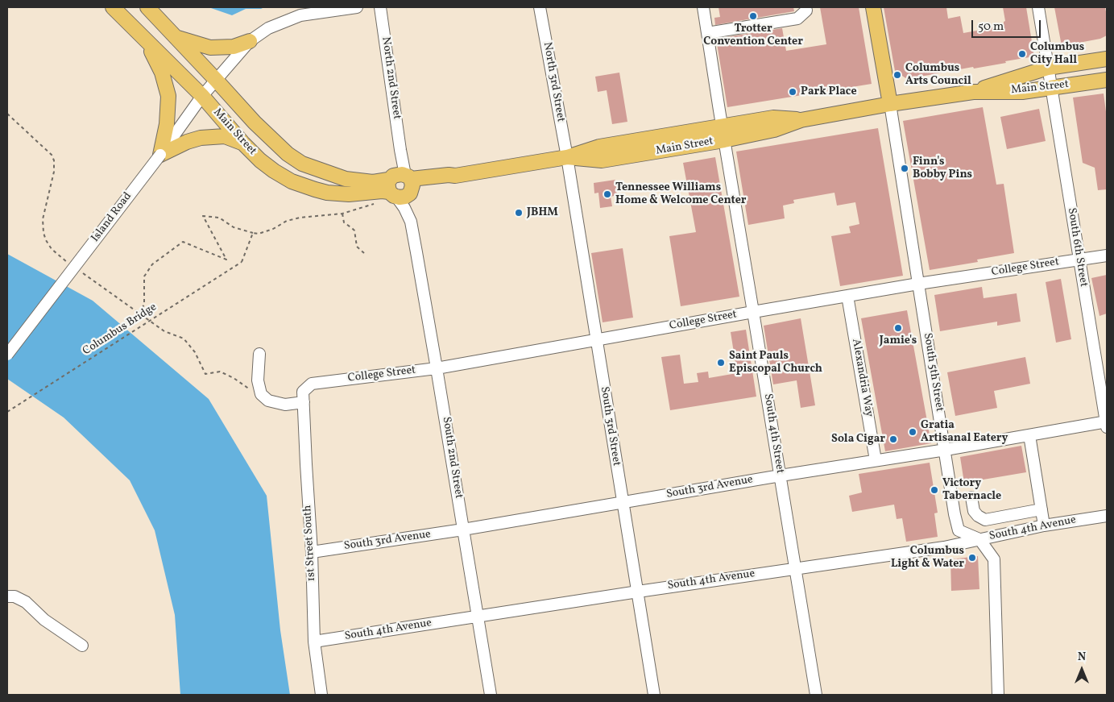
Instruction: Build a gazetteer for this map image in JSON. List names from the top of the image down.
{
  "streets": {
    "main road": ["Main Street"],
    "street": [
      "North 2nd Street",
      "North 3rd Street",
      "Island Road",
      "South 6th Street",
      "College Street",
      "South 5th Street",
      "Alexandria Way",
      "South 3rd Street",
      "South 4th Street",
      "South 2nd Street",
      "South 3rd Avenue",
      "South 4th Avenue",
      "1st Street South"
    ],
    "path": ["Columbus Bridge"]
  },
  "crossings": [
    ["North 2nd Street", "Main Street"],
    ["North 2nd Street", "South 2nd Street"],
    ["North 3rd Street", "Main Street"],
    ["North 3rd Street", "South 3rd Street"],
    ["Main Street", "Island Road"],
    ["Main Street", "South 6th Street"],
    ["Main Street", "South 5th Street"],
    ["Main Street", "South 3rd Street"],
    ["Main Street", "South 4th Street"],
    ["Main Street", "South 2nd Street"],
    ["South 6th Street", "College Street"],
    ["South 6th Street", "South 3rd Avenue"],
    ["College Street", "South 5th Street"],
    ["College Street", "Alexandria Way"],
    ["College Street", "South 3rd Street"],
    ["College Street", "South 4th Street"],
    ["College Street", "South 2nd Street"],
    ["College Street", "1st Street South"],
    ["South 5th Street", "South 3rd Avenue"],
    ["South 5th Street", "South 4th Avenue"],
    ["Alexandria Way", "South 3rd Avenue"],
    ["South 3rd Street", "South 3rd Avenue"],
    ["South 3rd Street", "South 4th Avenue"],
    ["South 4th Street", "South 3rd Avenue"],
    ["South 4th Street", "South 4th Avenue"],
    ["South 2nd Street", "South 3rd Avenue"],
    ["South 2nd Street", "South 4th Avenue"],
    ["South 3rd Avenue", "1st Street South"],
    ["South 4th Avenue", "1st Street South"]
  ],
  "places": [
    "Trotter Convention Center",
    "Columbus City Hall",
    "Columbus Arts Council",
    "Park Place",
    "Finn's Bobby Pins",
    "Tennessee Williams Home & Welcome Center",
    "JBHM",
    "Jamie's",
    "Saint Pauls Episcopal Church",
    "Gratia Artisanal Eatery",
    "Sola Cigar",
    "Victory Tabernacle",
    "Columbus Light & Water"
  ],
  "scale_bar": "50 m",
  "north": "top"
}
